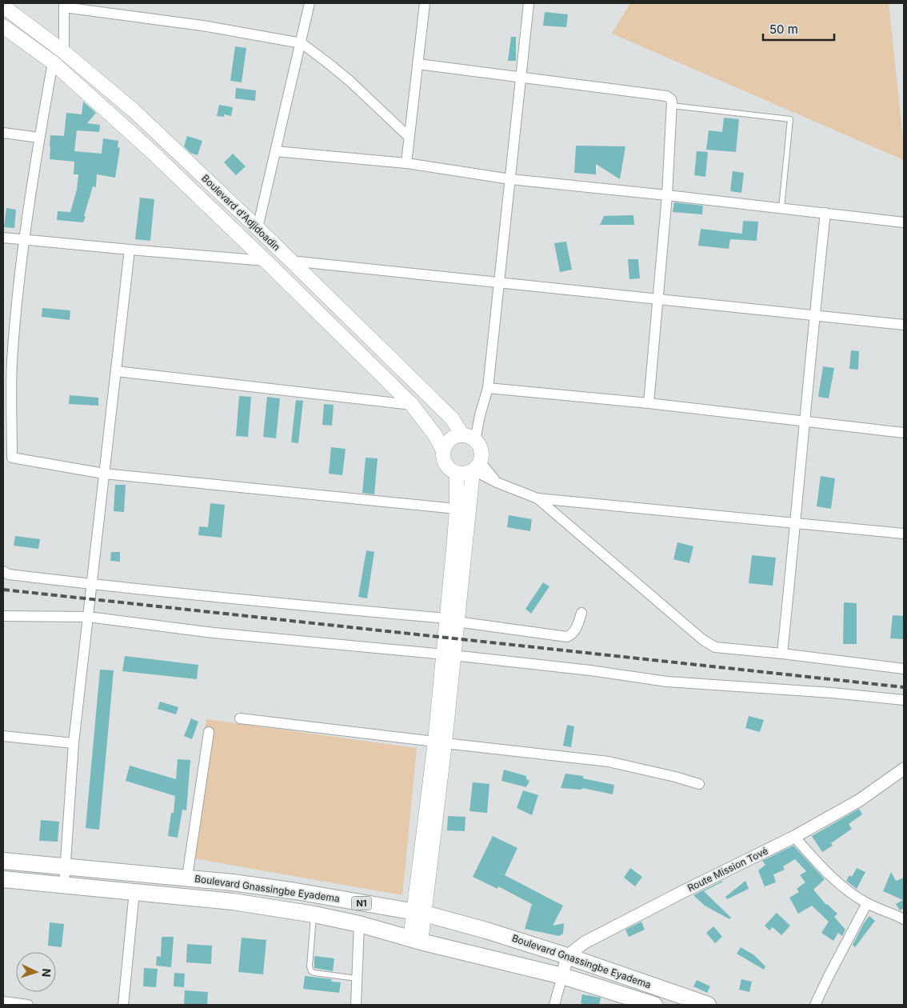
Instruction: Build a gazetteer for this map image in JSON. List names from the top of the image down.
{
  "streets": {
    "highway": ["Boulevard Gnassingbe Eyadema", "N1"],
    "main road": ["Boulevard d'Adjidoadin"],
    "street": ["Route Mission Tové"]
  },
  "crossings": [
    ["Route Mission Tové", "Boulevard Gnassingbe Eyadema"]
  ],
  "scale_bar": "50 m",
  "north": "right"
}
